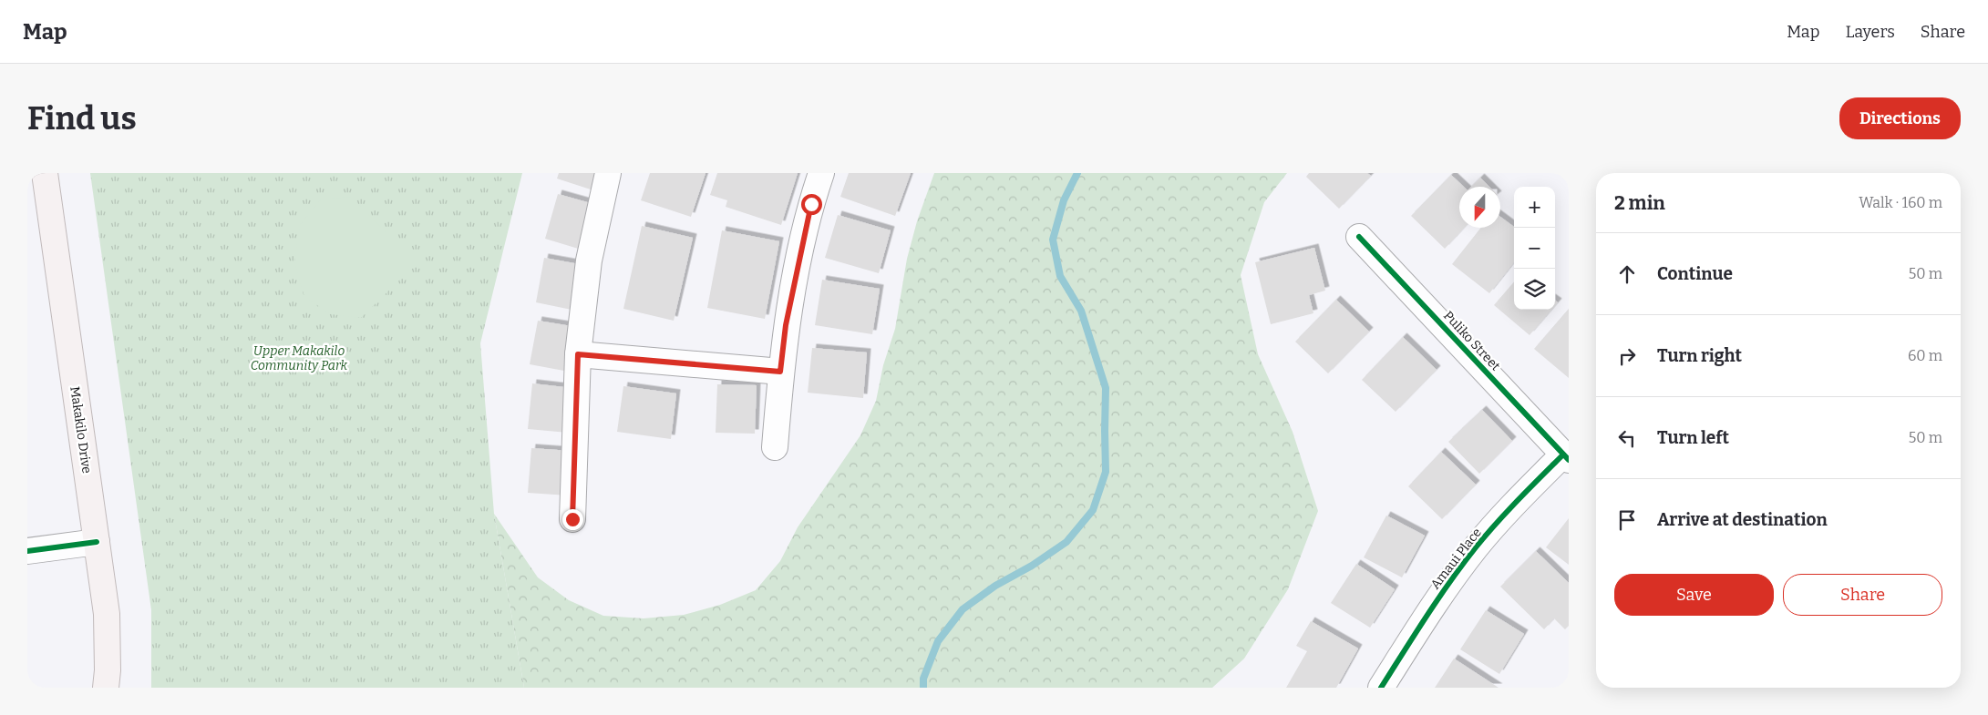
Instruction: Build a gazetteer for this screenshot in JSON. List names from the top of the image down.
{
  "streets": {
    "main road": ["Makakilo Drive"],
    "street": ["Puliko Street", "Amaui Place"]
  },
  "crossings": [
    ["Puliko Street", "Amaui Place"]
  ],
  "parks": ["Upper Makakilo Community Park"],
  "north": "bottom",
  "page": {
    "header": "Map",
    "nav": ["Map", "Layers", "Share"],
    "buttons": [
      "Directions",
      ["Save", "Share"]
    ],
    "title": "Find us",
    "heading": ["2 min", "Walk · 160 m"],
    "map_buttons": ["+", "−"],
    "list": [
      ["Continue", "50 m"],
      ["Turn right", "60 m"],
      ["Turn left", "50 m"],
      "Arrive at destination"
    ]
  }
}
